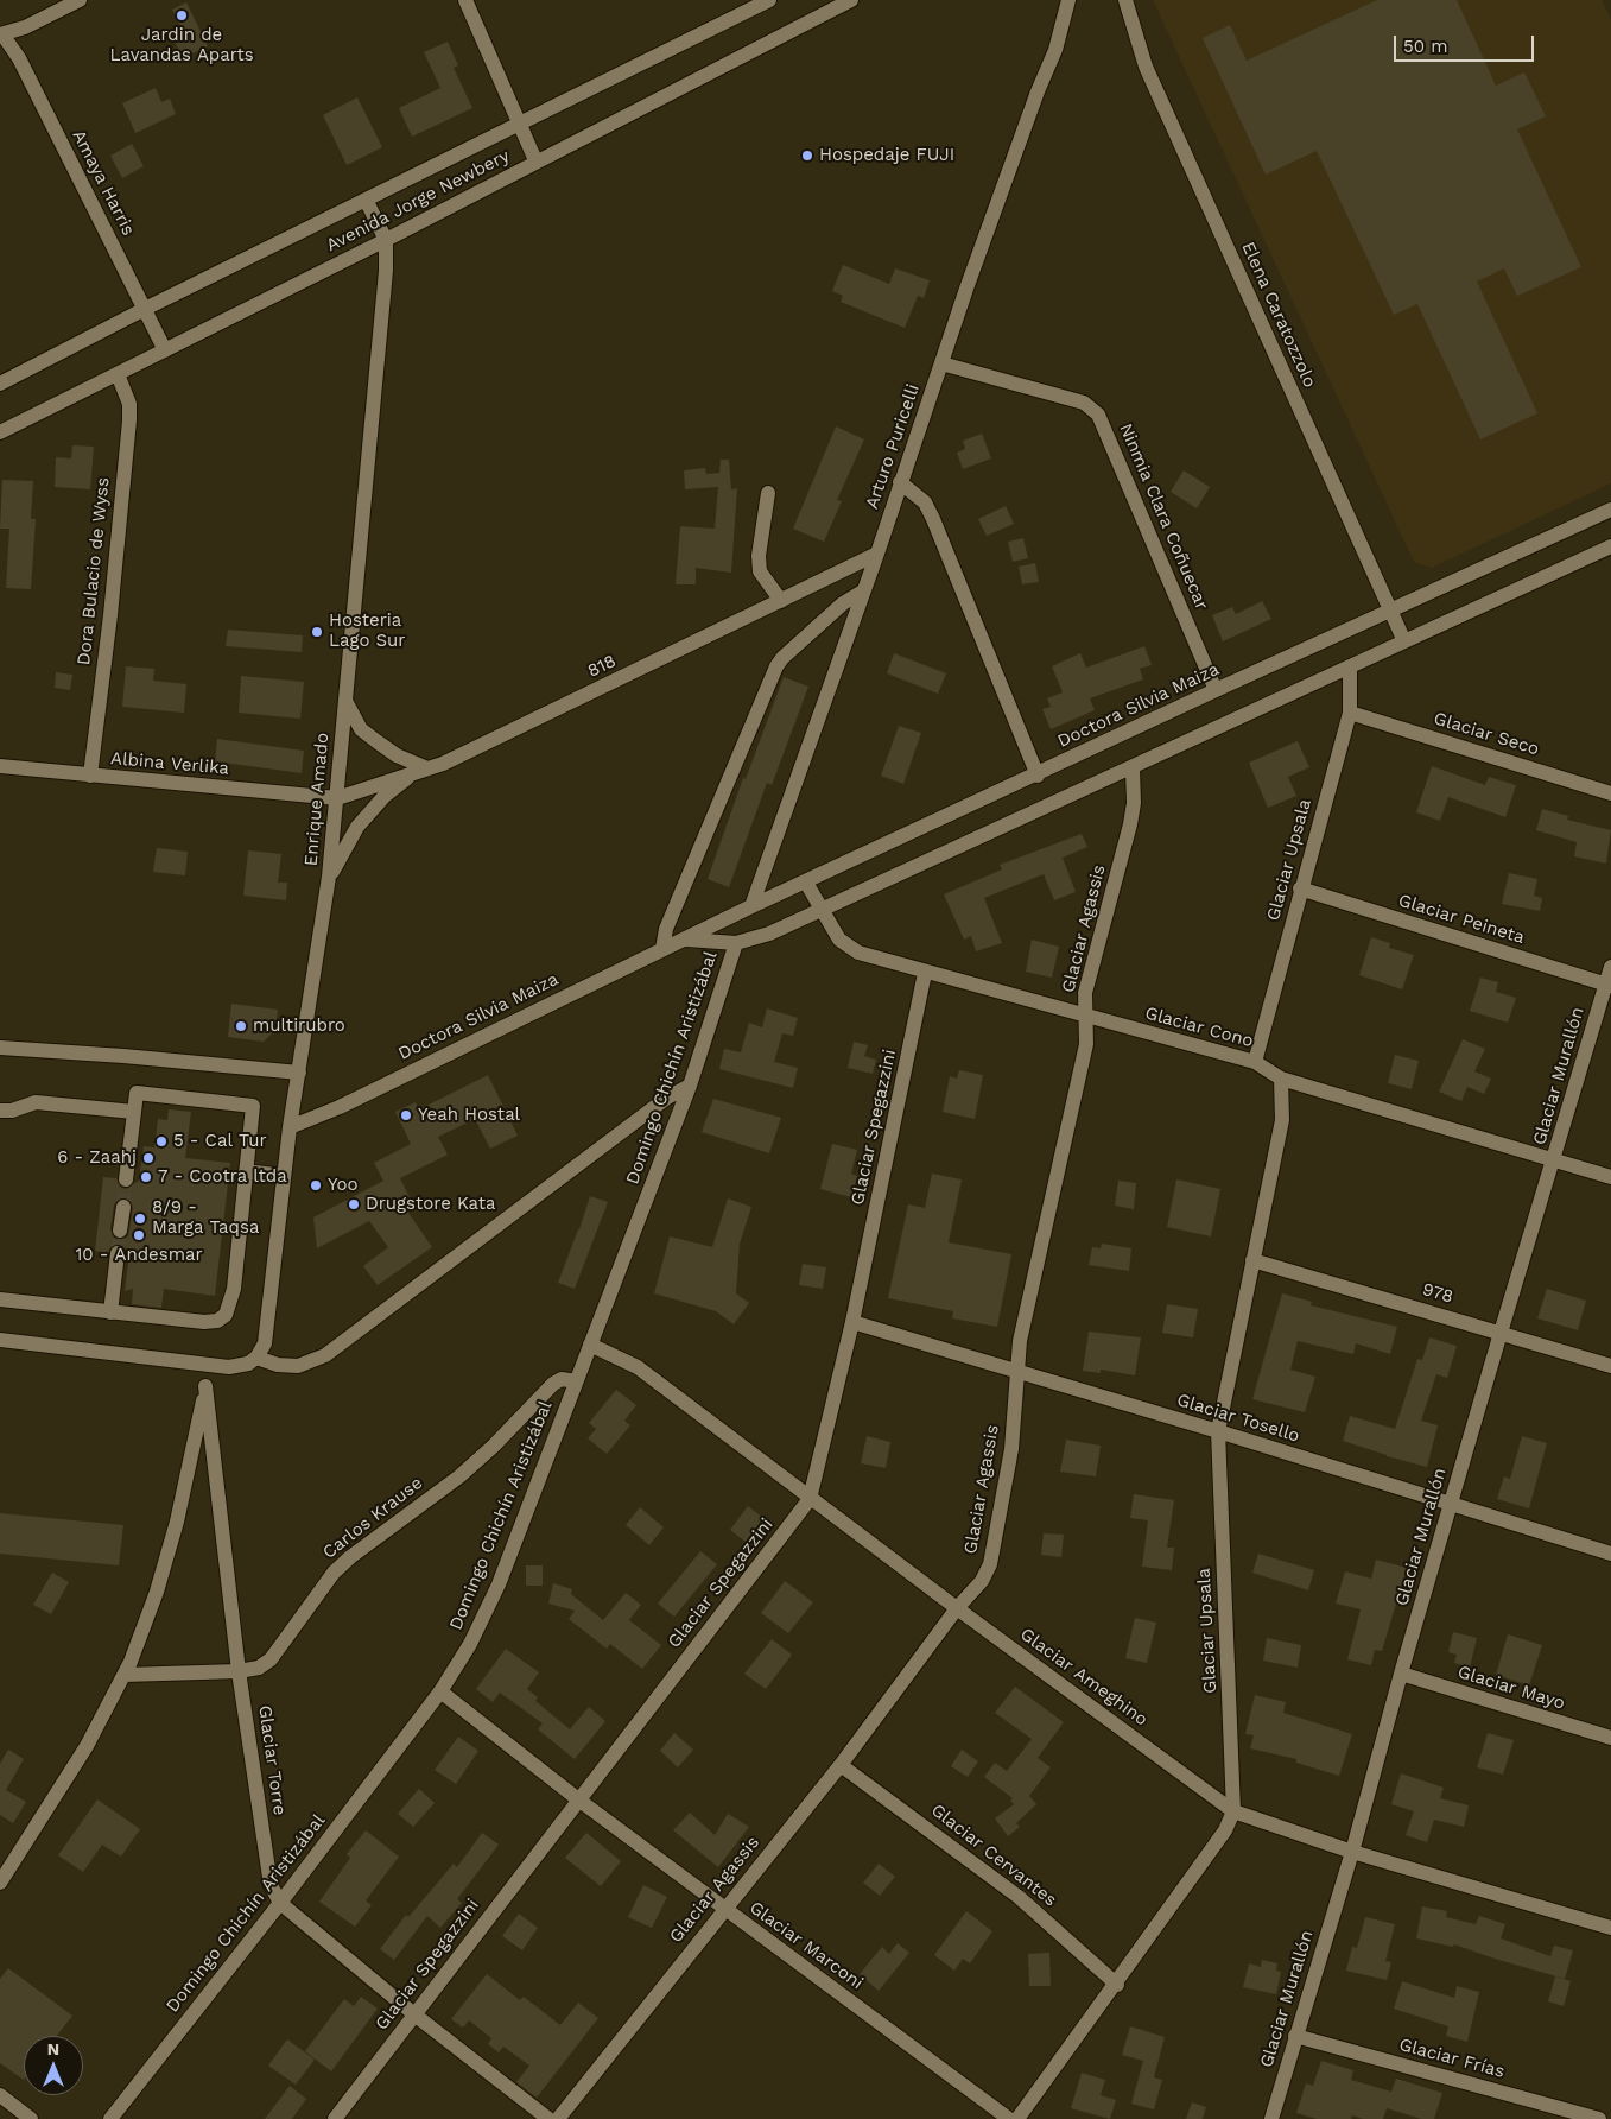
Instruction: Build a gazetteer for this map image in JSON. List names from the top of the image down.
{
  "streets": {
    "street": [
      "Amaya Harris",
      "Avenida Jorge Newbery",
      "Elena Caratozzolo",
      "Arturo Puricelli",
      "Ninmia Clara Coñuecar",
      "Dora Bulacio de Wyss",
      "818",
      "Doctora Silvia Maiza",
      "Glaciar Seco",
      "Albina Verlika",
      "Enrique Amado",
      "Glaciar Upsala",
      "Glaciar Peineta",
      "Glaciar Agassis",
      "Glaciar Cono",
      "Domingo Chichín Aristizábal",
      "Glaciar Murallón",
      "Glaciar Spegazzini",
      "978",
      "Glaciar Tosello",
      "Carlos Krause",
      "Glaciar Ameghino",
      "Glaciar Mayo",
      "Glaciar Torre",
      "Glaciar Cervantes",
      "Glaciar Marconi",
      "Glaciar Frías"
    ]
  },
  "crossings": [
    ["Amaya Harris", "Avenida Jorge Newbery"],
    ["Avenida Jorge Newbery", "Dora Bulacio de Wyss"],
    ["Avenida Jorge Newbery", "Enrique Amado"],
    ["Elena Caratozzolo", "Doctora Silvia Maiza"],
    ["Arturo Puricelli", "Ninmia Clara Coñuecar"],
    ["Arturo Puricelli", "818"],
    ["Arturo Puricelli", "Doctora Silvia Maiza"],
    ["Ninmia Clara Coñuecar", "Doctora Silvia Maiza"],
    ["Dora Bulacio de Wyss", "Albina Verlika"],
    ["818", "Albina Verlika"],
    ["818", "Enrique Amado"],
    ["Doctora Silvia Maiza", "Enrique Amado"],
    ["Doctora Silvia Maiza", "Glaciar Cono"],
    ["Glaciar Seco", "Glaciar Upsala"],
    ["Albina Verlika", "Enrique Amado"],
    ["Glaciar Upsala", "Glaciar Peineta"],
    ["Glaciar Upsala", "Glaciar Cono"],
    ["Glaciar Upsala", "978"],
    ["Glaciar Upsala", "Glaciar Tosello"],
    ["Glaciar Upsala", "Glaciar Ameghino"],
    ["Glaciar Upsala", "Glaciar Cervantes"],
    ["Glaciar Peineta", "Glaciar Murallón"],
    ["Glaciar Agassis", "Glaciar Cono"],
    ["Glaciar Agassis", "Glaciar Tosello"],
    ["Glaciar Agassis", "Glaciar Ameghino"],
    ["Glaciar Agassis", "Glaciar Cervantes"],
    ["Glaciar Agassis", "Glaciar Marconi"],
    ["Glaciar Cono", "Glaciar Murallón"],
    ["Glaciar Cono", "Glaciar Spegazzini"],
    ["Domingo Chichín Aristizábal", "Carlos Krause"],
    ["Domingo Chichín Aristizábal", "Glaciar Ameghino"],
    ["Domingo Chichín Aristizábal", "Glaciar Torre"],
    ["Domingo Chichín Aristizábal", "Glaciar Marconi"],
    ["Glaciar Murallón", "978"],
    ["Glaciar Murallón", "Glaciar Tosello"],
    ["Glaciar Murallón", "Glaciar Ameghino"],
    ["Glaciar Murallón", "Glaciar Mayo"],
    ["Glaciar Murallón", "Glaciar Frías"],
    ["Glaciar Spegazzini", "Glaciar Tosello"],
    ["Glaciar Spegazzini", "Glaciar Ameghino"],
    ["Glaciar Spegazzini", "Glaciar Torre"],
    ["Glaciar Spegazzini", "Glaciar Marconi"],
    ["Carlos Krause", "Glaciar Torre"]
  ],
  "places": [
    "Jardin de Lavandas Aparts",
    "Hospedaje FUJI",
    "Hosteria Lago Sur",
    "multirubro",
    "Yeah Hostal",
    "5 - Cal Tur",
    "6 - Zaahj",
    "7 - Cootra ltda",
    "Yoo",
    "Drugstore Kata",
    "8/9 - Marga Taqsa",
    "10 - Andesmar"
  ],
  "scale_bar": "50 m",
  "north": "top"
}
